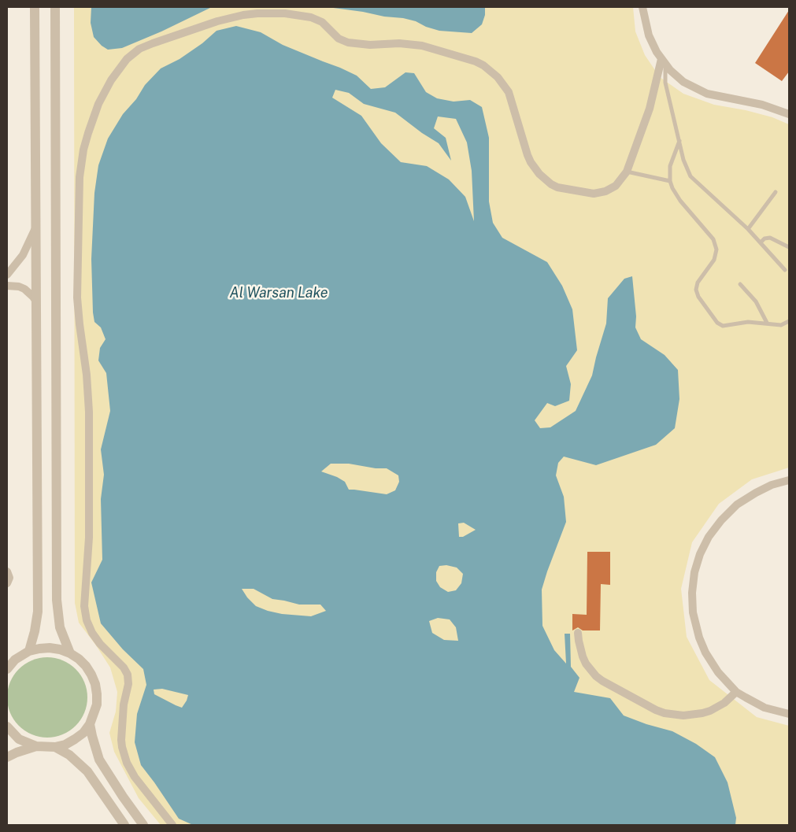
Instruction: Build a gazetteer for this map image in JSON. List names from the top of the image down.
{
  "water": ["Al Warsan Lake"]
}
